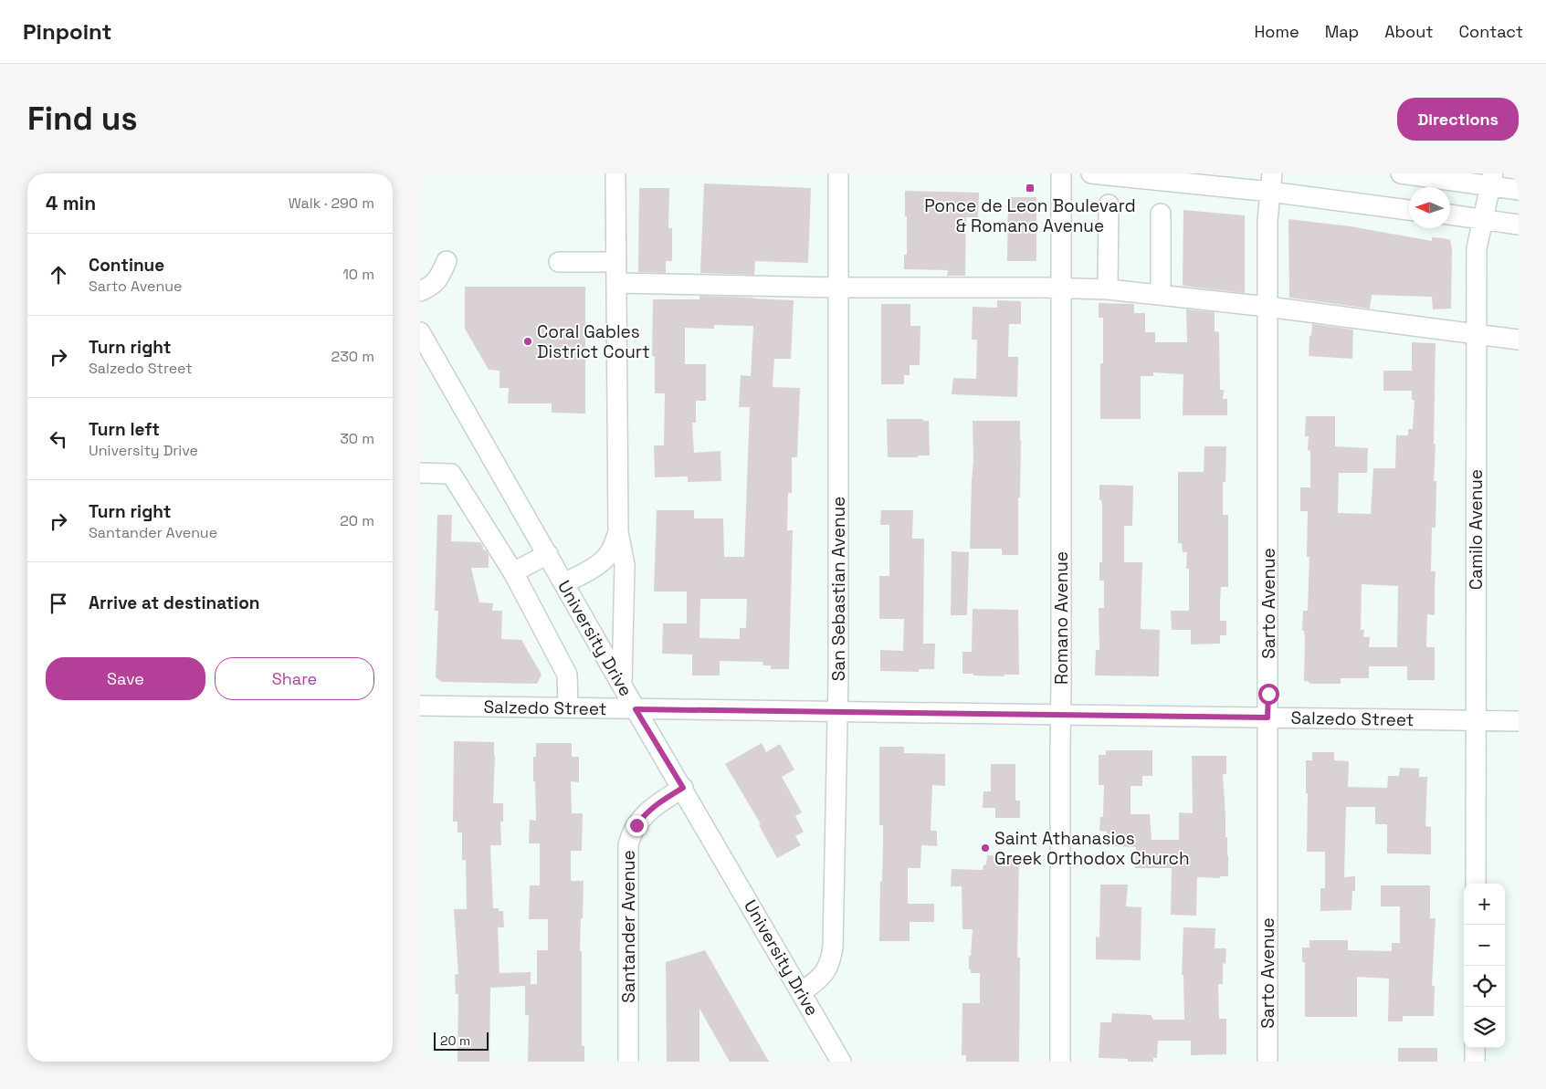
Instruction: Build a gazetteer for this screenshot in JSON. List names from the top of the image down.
{
  "streets": {
    "street": [
      "Camilo Avenue",
      "San Sebastian Avenue",
      "Sarto Avenue",
      "Romano Avenue",
      "University Drive",
      "Salzedo Street",
      "Santander Avenue"
    ]
  },
  "crossings": [
    ["Camilo Avenue", "Salzedo Street"],
    ["San Sebastian Avenue", "University Drive"],
    ["San Sebastian Avenue", "Salzedo Street"],
    ["Sarto Avenue", "Salzedo Street"],
    ["Romano Avenue", "Salzedo Street"],
    ["University Drive", "Salzedo Street"],
    ["University Drive", "Santander Avenue"]
  ],
  "places": {
    "transit": ["Ponce de Leon Boulevard & Romano Avenue"],
    "other": ["Coral Gables District Court", "Saint Athanasios Greek Orthodox Church"]
  },
  "scale_bar": "20 m",
  "north": "left",
  "page": {
    "header": "Pinpoint",
    "nav": [
      "Home",
      "Map",
      "About",
      "Contact"
    ],
    "buttons": [
      "Directions",
      ["Save", "Share"]
    ],
    "title": "Find us",
    "heading": ["4 min", "Walk · 290 m"],
    "list": [
      ["Continue", "Sarto Avenue", "10 m"],
      ["Turn right", "Salzedo Street", "230 m"],
      ["Turn left", "University Drive", "30 m"],
      ["Turn right", "Santander Avenue", "20 m"],
      "Arrive at destination"
    ],
    "map_buttons": ["+", "−"],
    "scale": "20 m"
  }
}
